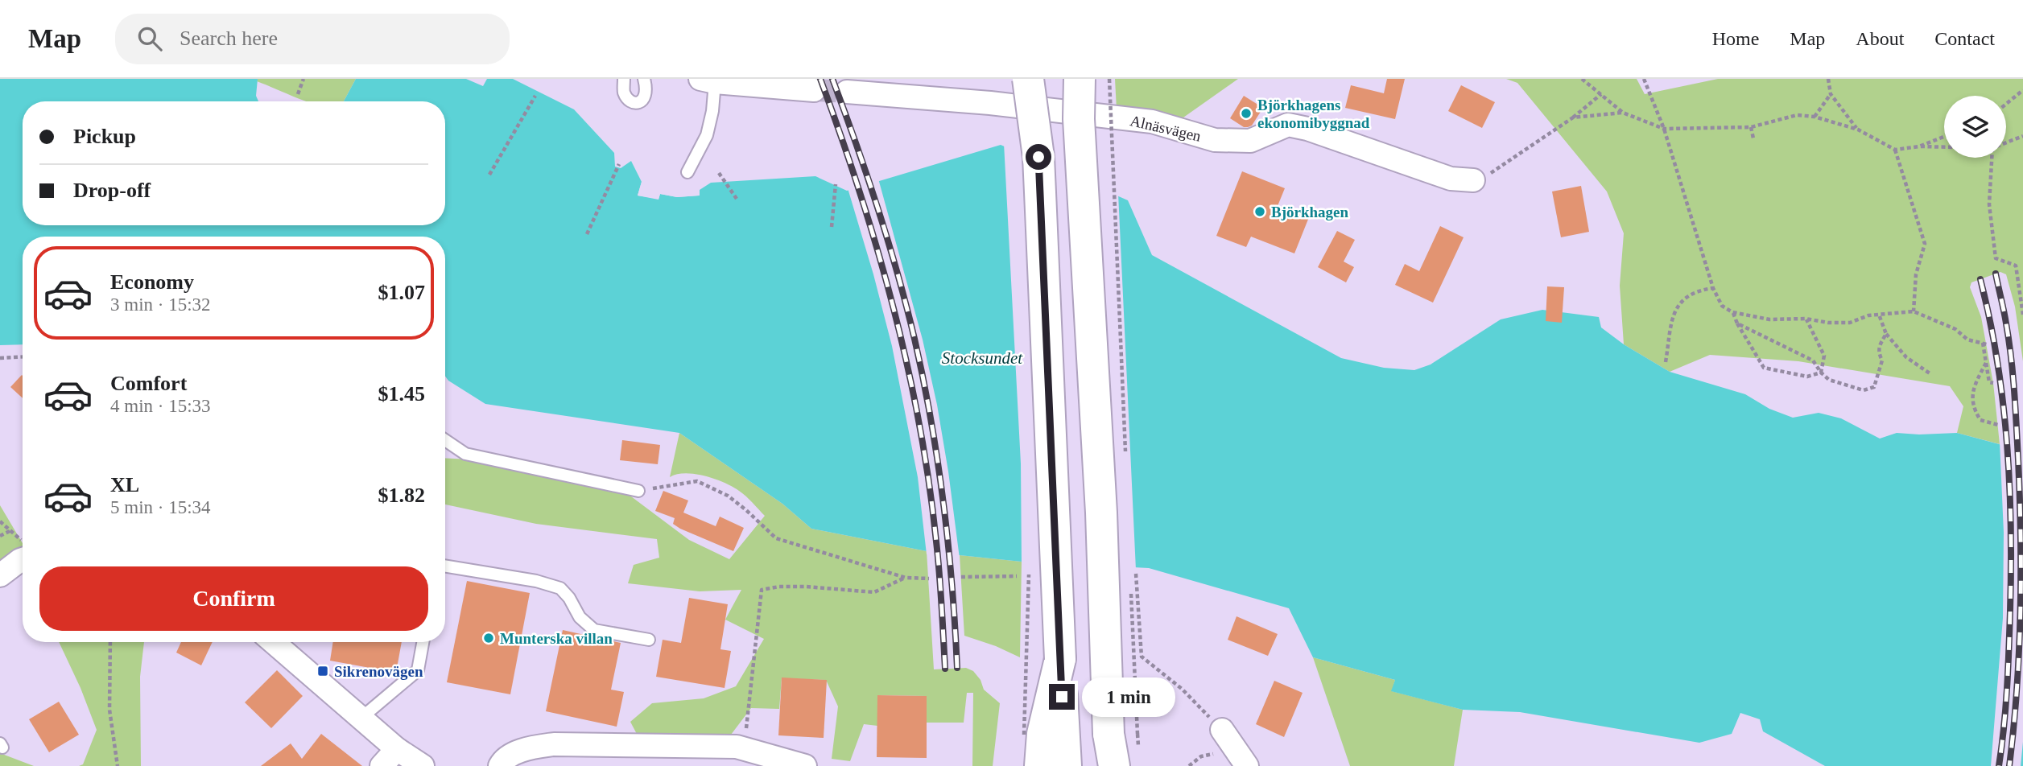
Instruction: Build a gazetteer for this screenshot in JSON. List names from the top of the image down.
{
  "streets": {
    "street": ["Alnäsvägen"]
  },
  "water": ["Stocksundet"],
  "places": {
    "other": ["Björkhagens ekonomibyggnad", "Björkhagen", "Munterska villan"],
    "transit": ["Sikrenovägen"]
  },
  "page": {
    "header": "Map",
    "search": "Search here",
    "nav": [
      "Home",
      "Map",
      "About",
      "Contact"
    ],
    "banner": ["Pickup", "Drop-off"],
    "list": [
      {
        "name": "Economy",
        "note": "3 min · 15:32",
        "value": "$1.07"
      },
      {
        "name": "Comfort",
        "note": "4 min · 15:33",
        "value": "$1.45"
      },
      {
        "name": "XL",
        "note": "5 min · 15:34",
        "value": "$1.82"
      }
    ],
    "buttons": "Confirm",
    "bubble": "1 min"
  }
}
